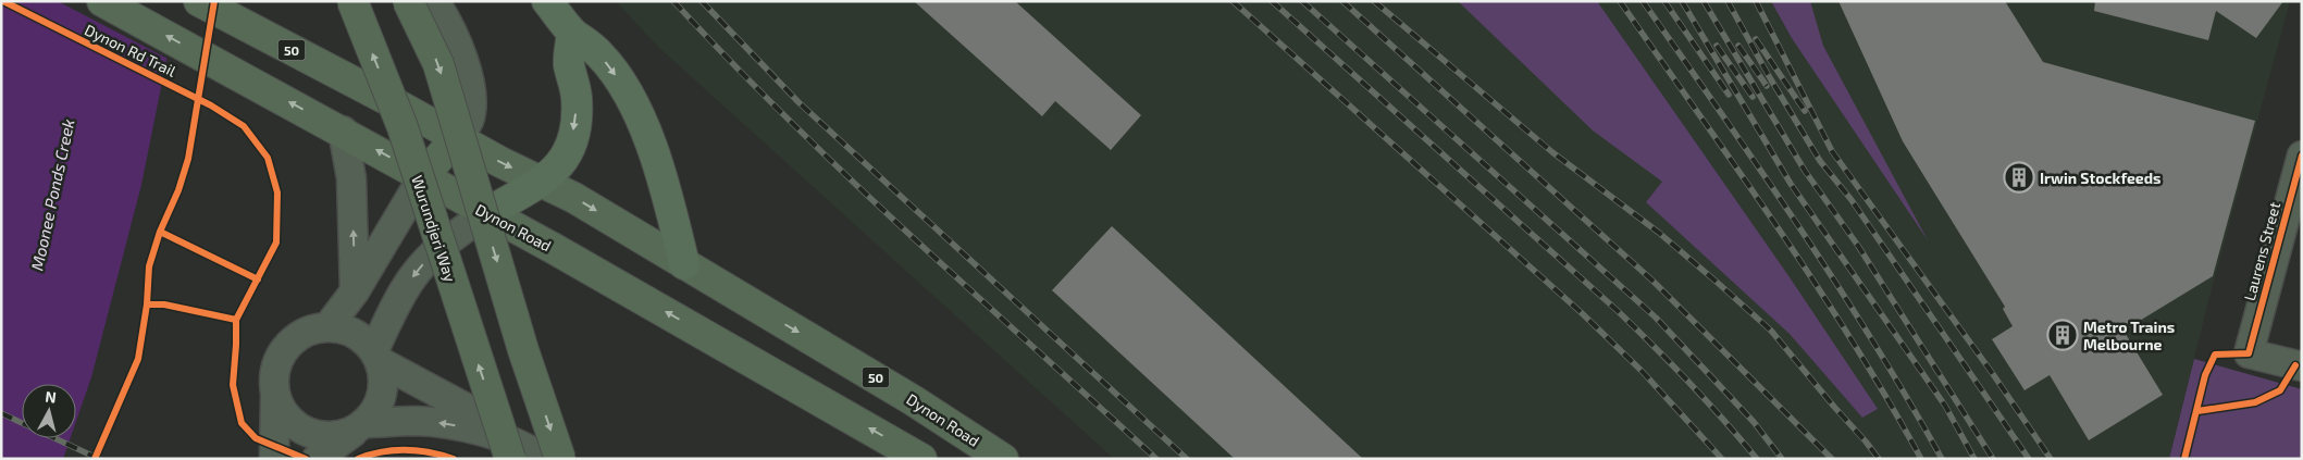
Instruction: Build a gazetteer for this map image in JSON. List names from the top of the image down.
{
  "streets": {
    "main road": ["50", "Dynon Road", "Wurundjeri Way"],
    "street": ["Laurens Street"],
    "cycle path": ["Dynon Rd Trail"]
  },
  "water": ["Moonee Ponds Creek"],
  "places": {
    "building": ["Irwin Stockfeeds", "Metro Trains Melbourne"]
  },
  "north": "top"
}
